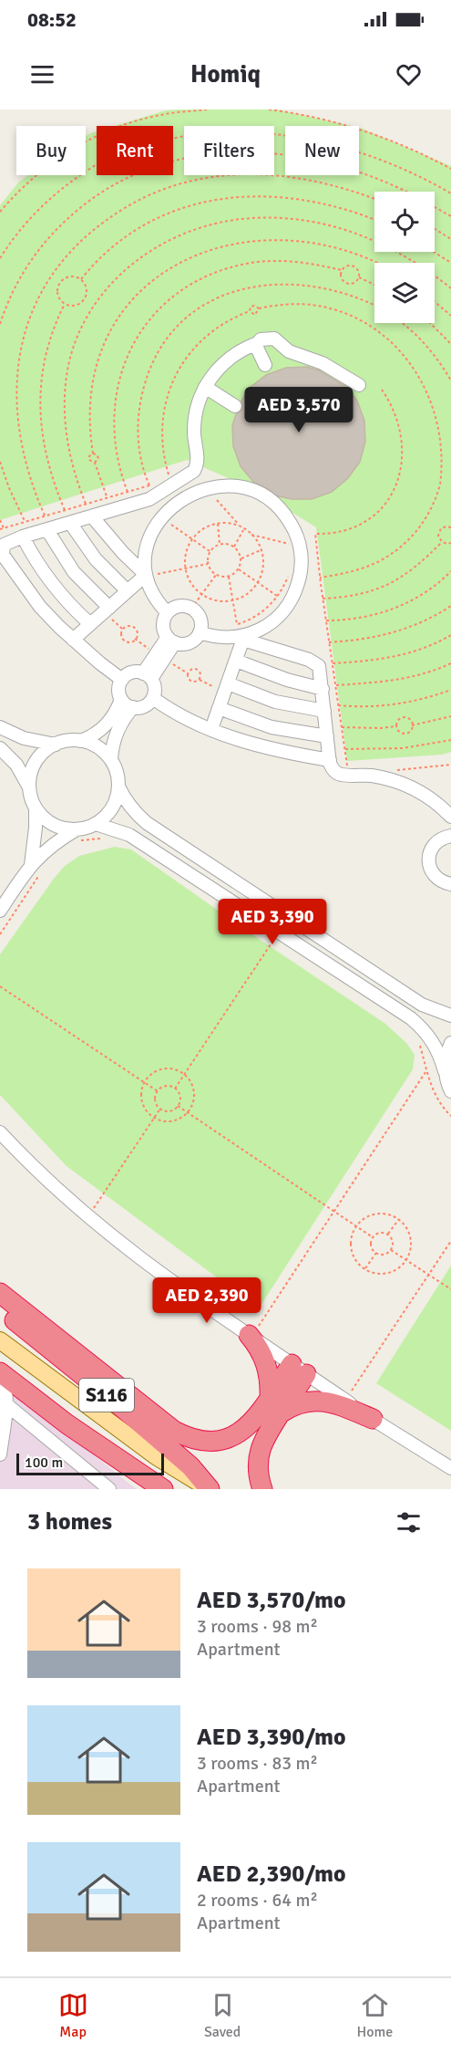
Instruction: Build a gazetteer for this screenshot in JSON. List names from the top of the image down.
{
  "streets": {
    "highway": ["S116"]
  },
  "scale_bar": "100 m",
  "page": {
    "status": "08:52",
    "header": "Homiq",
    "chip": [
      "Buy",
      "Rent",
      "Filters",
      "New"
    ],
    "price": ["AED 3,570", "AED 3,390", "AED 2,390"],
    "scale": "100 m",
    "heading": "3 homes",
    "list": [
      {
        "name": "AED 3,570/mo",
        "note": "3 rooms · 98 m² · Apartment"
      },
      {
        "name": "AED 3,390/mo",
        "note": "3 rooms · 83 m² · Apartment"
      },
      {
        "name": "AED 2,390/mo",
        "note": "2 rooms · 64 m² · Apartment"
      }
    ],
    "tabs": ["Map", "Saved", "Home"]
  }
}
